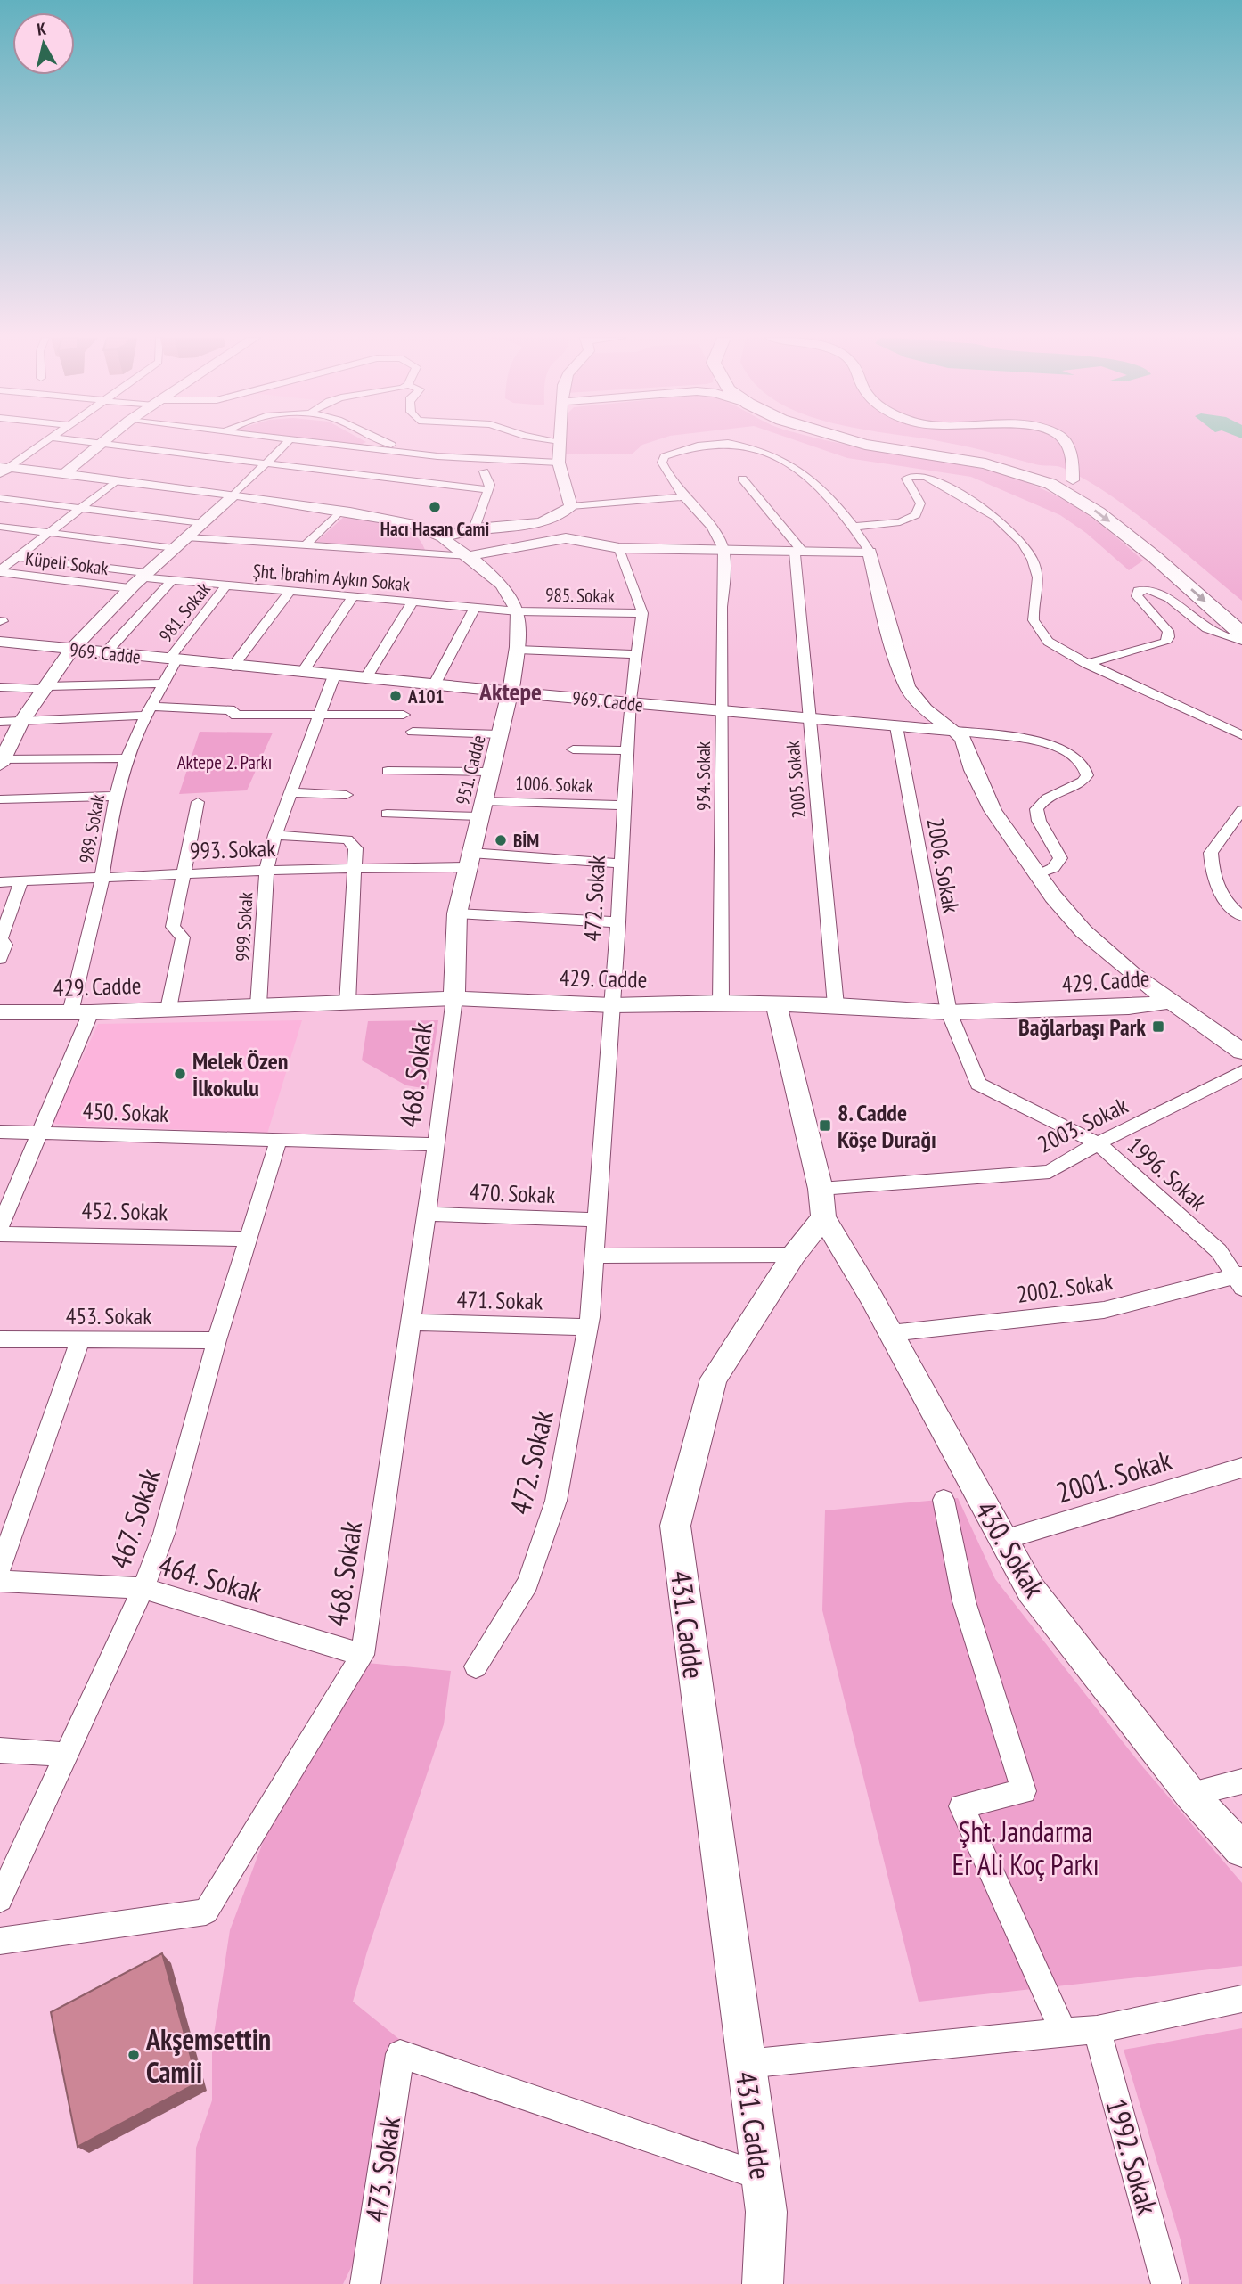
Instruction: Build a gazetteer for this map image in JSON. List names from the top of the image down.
{
  "streets": {
    "street": [
      "Küpeli Sokak",
      "Şht. İbrahim Aykın Sokak",
      "985. Sokak",
      "981. Sokak",
      "969. Cadde",
      "951. Cadde",
      "954. Sokak",
      "2005. Sokak",
      "1006. Sokak",
      "989. Sokak",
      "993. Sokak",
      "2006. Sokak",
      "472. Sokak",
      "999. Sokak",
      "429. Cadde",
      "468. Sokak",
      "450. Sokak",
      "2003. Sokak",
      "1996. Sokak",
      "470. Sokak",
      "452. Sokak",
      "2002. Sokak",
      "471. Sokak",
      "453. Sokak",
      "2001. Sokak",
      "467. Sokak",
      "430. Sokak",
      "464. Sokak",
      "431. Cadde",
      "1992. Sokak",
      "473. Sokak"
    ]
  },
  "crossings": [
    ["Küpeli Sokak", "Şht. İbrahim Aykın Sokak"],
    ["Şht. İbrahim Aykın Sokak", "985. Sokak"],
    ["Şht. İbrahim Aykın Sokak", "981. Sokak"],
    ["Şht. İbrahim Aykın Sokak", "951. Cadde"],
    ["985. Sokak", "951. Cadde"],
    ["985. Sokak", "472. Sokak"],
    ["981. Sokak", "969. Cadde"],
    ["981. Sokak", "989. Sokak"],
    ["969. Cadde", "951. Cadde"],
    ["969. Cadde", "954. Sokak"],
    ["969. Cadde", "2005. Sokak"],
    ["969. Cadde", "989. Sokak"],
    ["969. Cadde", "2006. Sokak"],
    ["969. Cadde", "472. Sokak"],
    ["969. Cadde", "999. Sokak"],
    ["951. Cadde", "1006. Sokak"],
    ["951. Cadde", "993. Sokak"],
    ["951. Cadde", "429. Cadde"],
    ["951. Cadde", "468. Sokak"],
    ["954. Sokak", "429. Cadde"],
    ["2005. Sokak", "429. Cadde"],
    ["1006. Sokak", "472. Sokak"],
    ["989. Sokak", "993. Sokak"],
    ["989. Sokak", "429. Cadde"],
    ["989. Sokak", "450. Sokak"],
    ["993. Sokak", "472. Sokak"],
    ["993. Sokak", "999. Sokak"],
    ["2006. Sokak", "429. Cadde"],
    ["2006. Sokak", "1996. Sokak"],
    ["472. Sokak", "429. Cadde"],
    ["472. Sokak", "470. Sokak"],
    ["472. Sokak", "471. Sokak"],
    ["999. Sokak", "429. Cadde"],
    ["429. Cadde", "468. Sokak"],
    ["429. Cadde", "1996. Sokak"],
    ["468. Sokak", "450. Sokak"],
    ["468. Sokak", "470. Sokak"],
    ["468. Sokak", "471. Sokak"],
    ["468. Sokak", "464. Sokak"],
    ["450. Sokak", "467. Sokak"],
    ["2003. Sokak", "1996. Sokak"],
    ["2003. Sokak", "430. Sokak"],
    ["2003. Sokak", "431. Cadde"],
    ["1996. Sokak", "2002. Sokak"],
    ["452. Sokak", "467. Sokak"],
    ["2002. Sokak", "430. Sokak"],
    ["453. Sokak", "467. Sokak"],
    ["2001. Sokak", "430. Sokak"],
    ["467. Sokak", "464. Sokak"],
    ["430. Sokak", "431. Cadde"],
    ["431. Cadde", "473. Sokak"]
  ],
  "districts": ["Aktepe"],
  "parks": ["Aktepe 2. Parkı", "Şht. Jandarma Er Ali Koç Parkı"],
  "places": {
    "other": [
      "Hacı Hasan Cami",
      "A101",
      "BİM",
      "Melek Özen İlkokulu",
      "Akşemsettin Camii"
    ],
    "transit": ["Bağlarbaşı Park", "8. Cadde Köşe Durağı"]
  },
  "north": "top"
}
